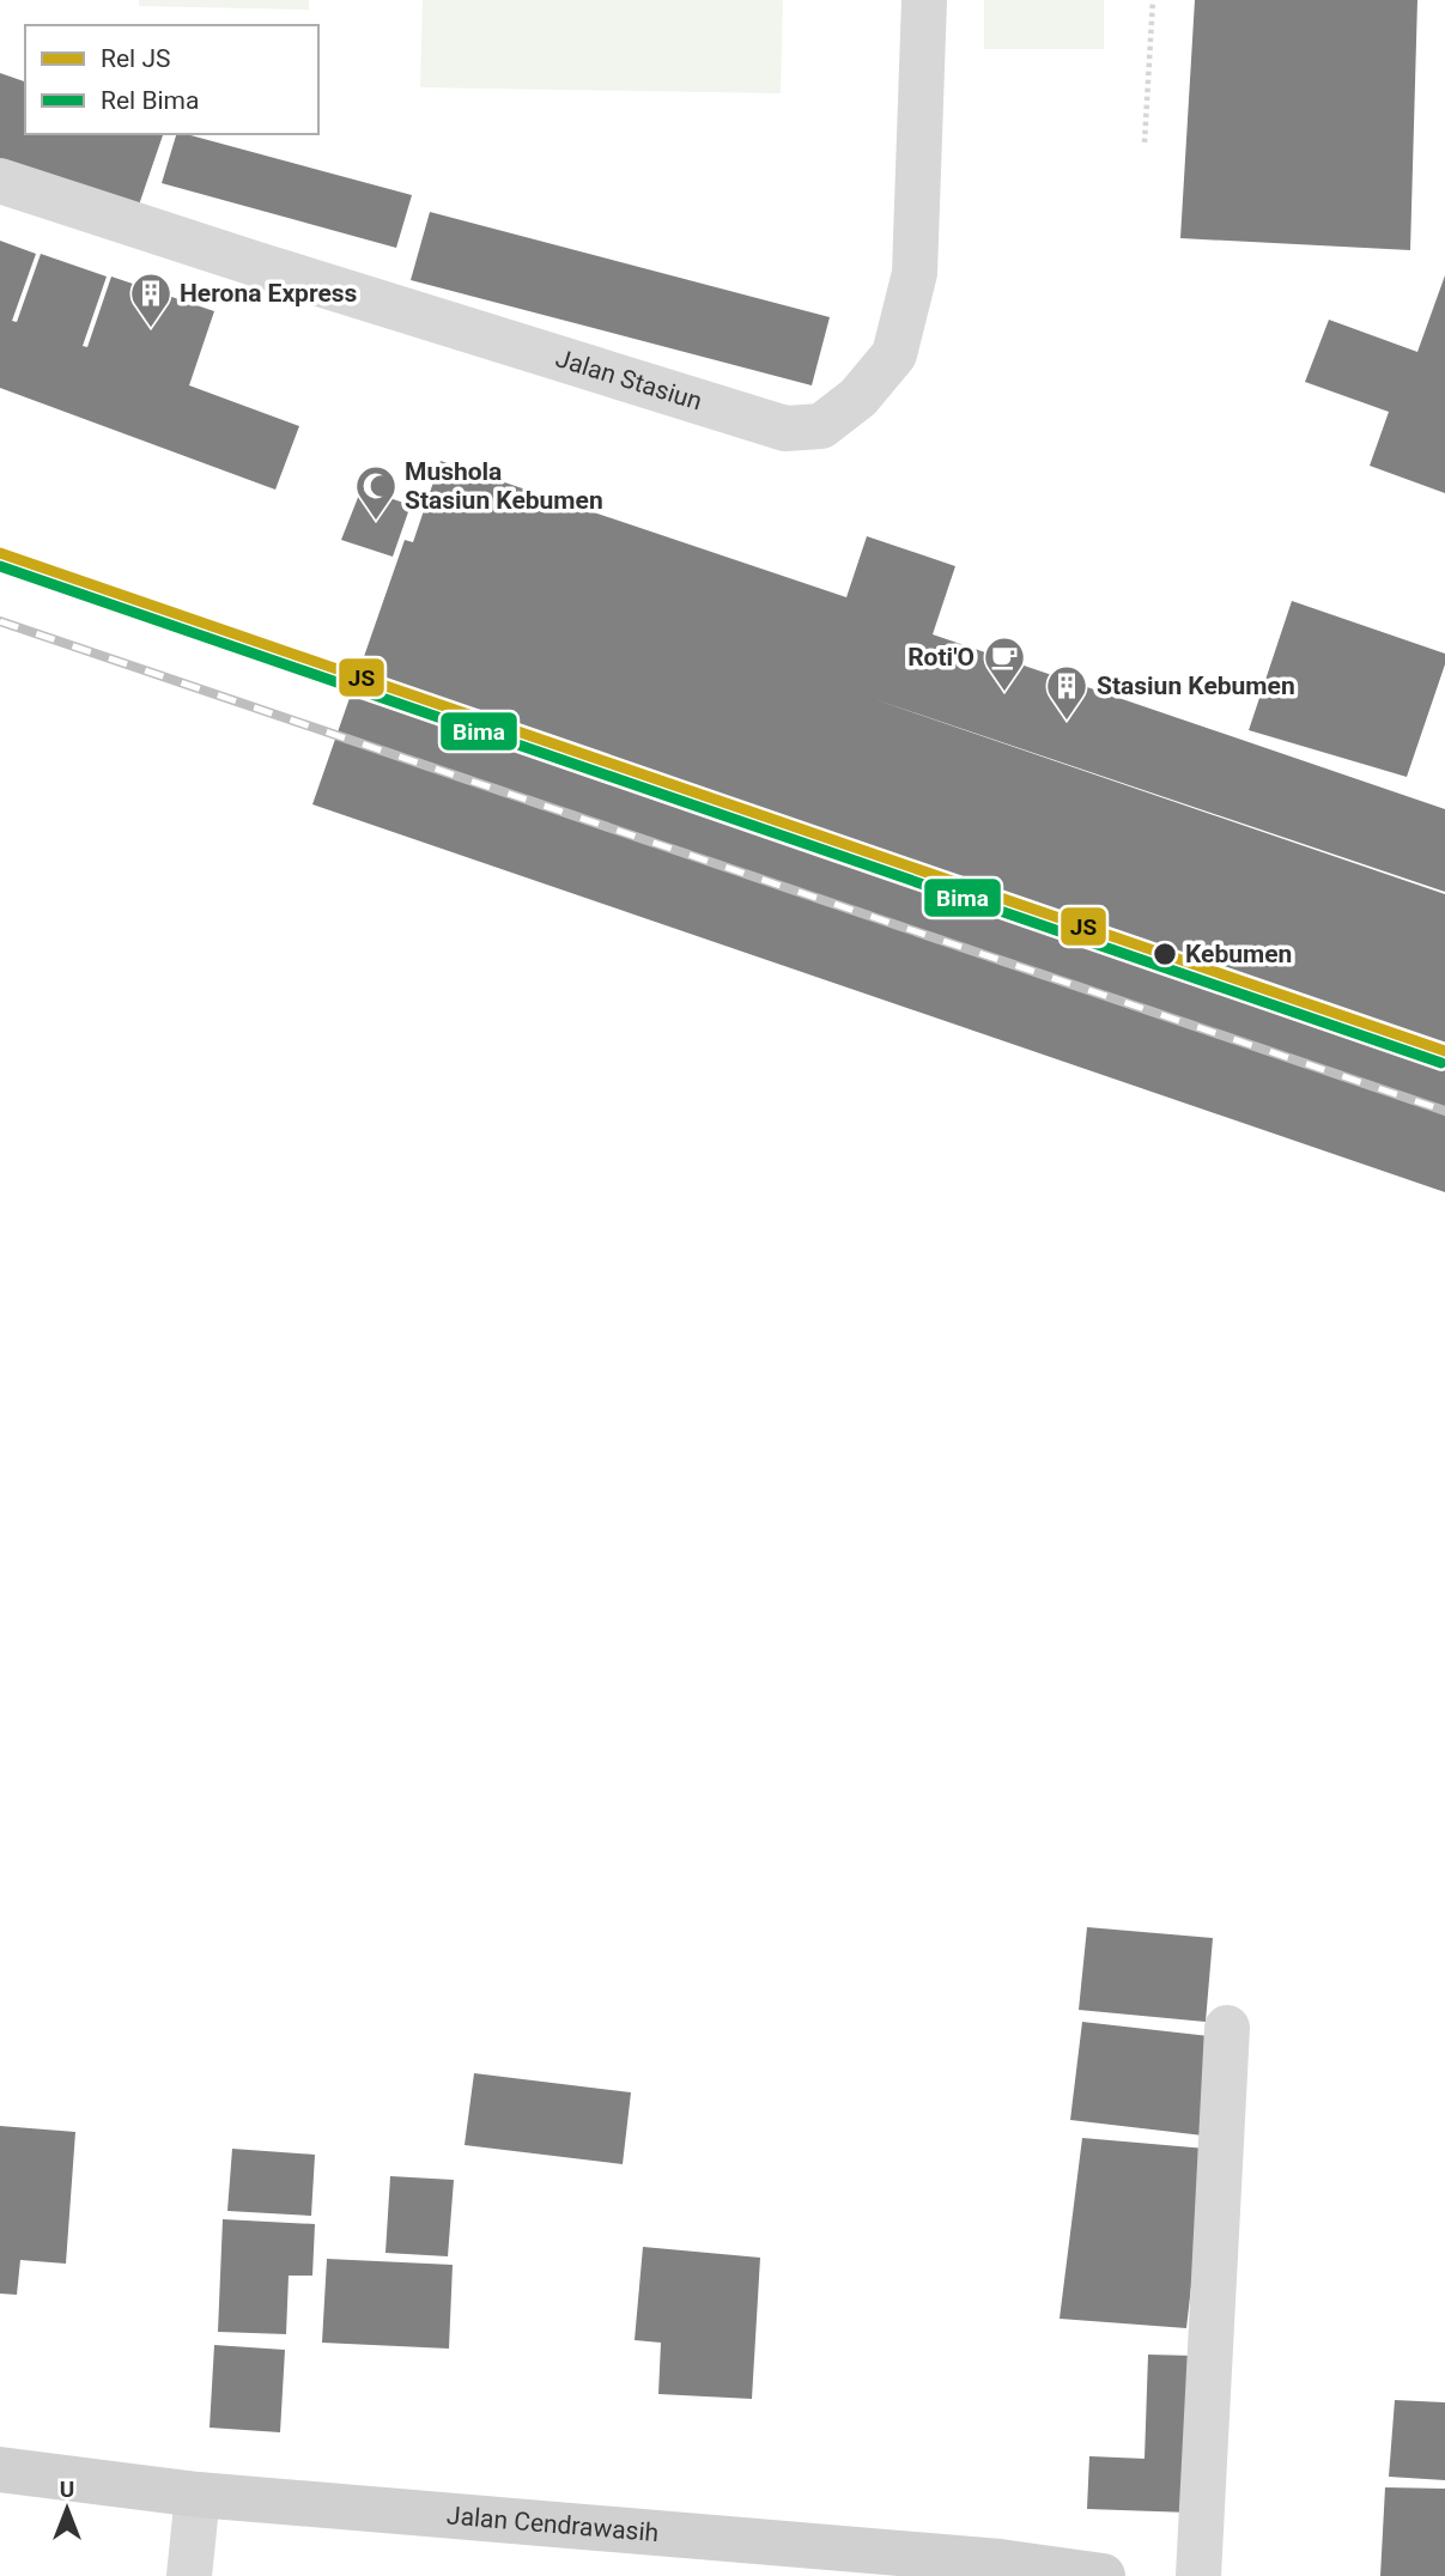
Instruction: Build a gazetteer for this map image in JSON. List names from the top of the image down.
{
  "streets": {
    "main road": ["Jalan Cendrawasih"],
    "street": ["Jalan Stasiun"]
  },
  "places": {
    "building": ["Herona Express", "Stasiun Kebumen"],
    "mosque": ["Mushola Stasiun Kebumen"],
    "cafe": ["Roti'O"],
    "other": ["Kebumen"]
  },
  "lines": ["rail line JS", "rail line Bima"],
  "legend": ["Rel JS", "Rel Bima"],
  "north": "top"
}
